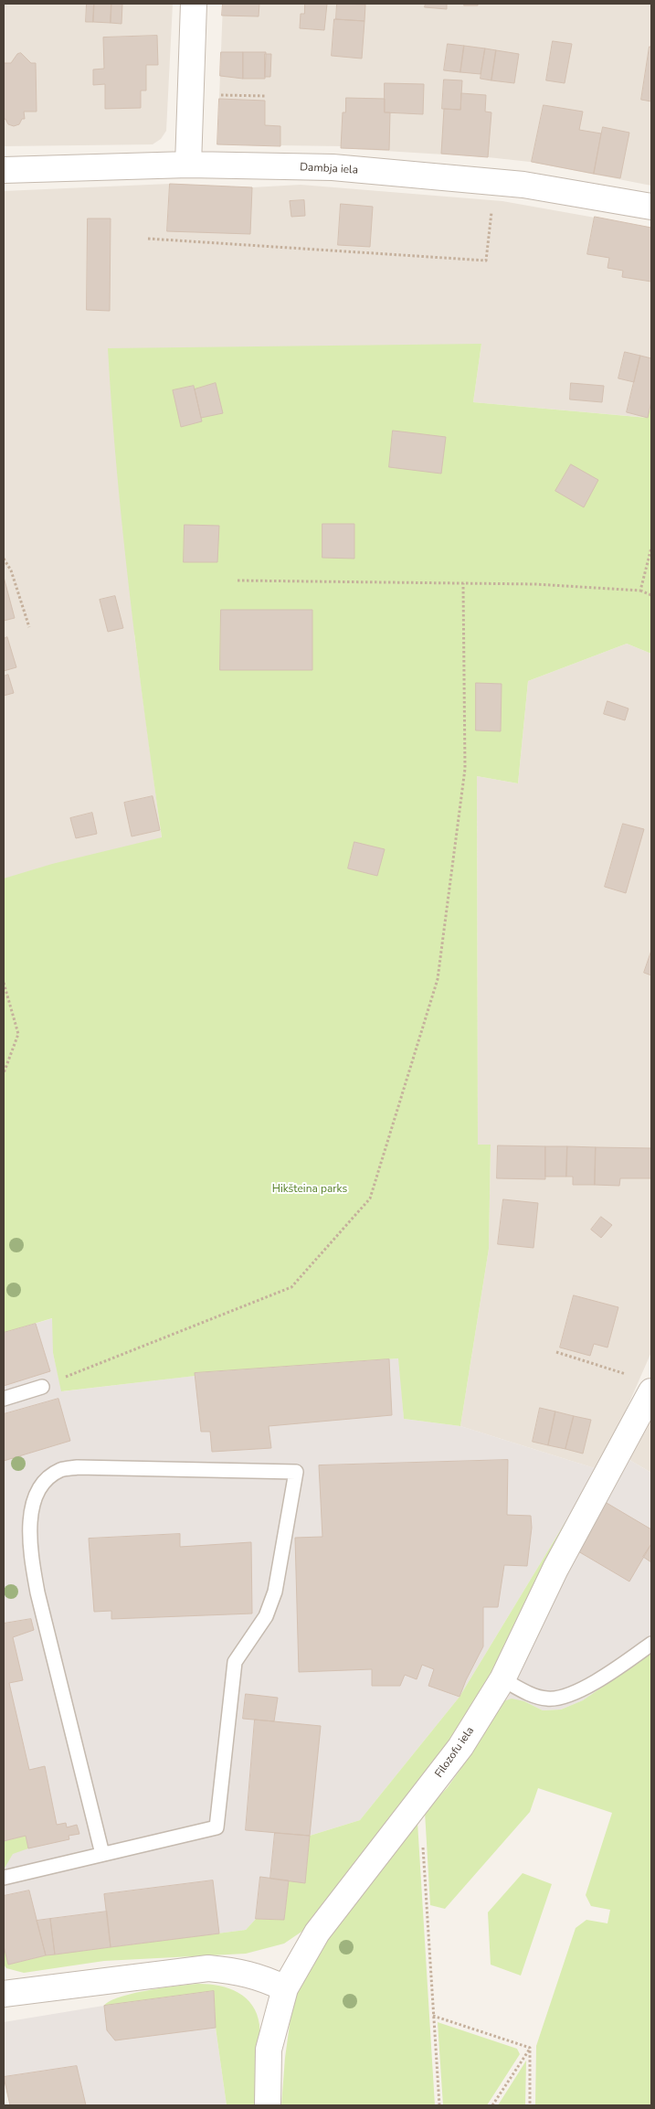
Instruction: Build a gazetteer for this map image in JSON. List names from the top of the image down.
{
  "streets": {
    "street": ["Dambja iela", "Filozofu iela"]
  },
  "parks": ["Hikšteina parks"]
}
